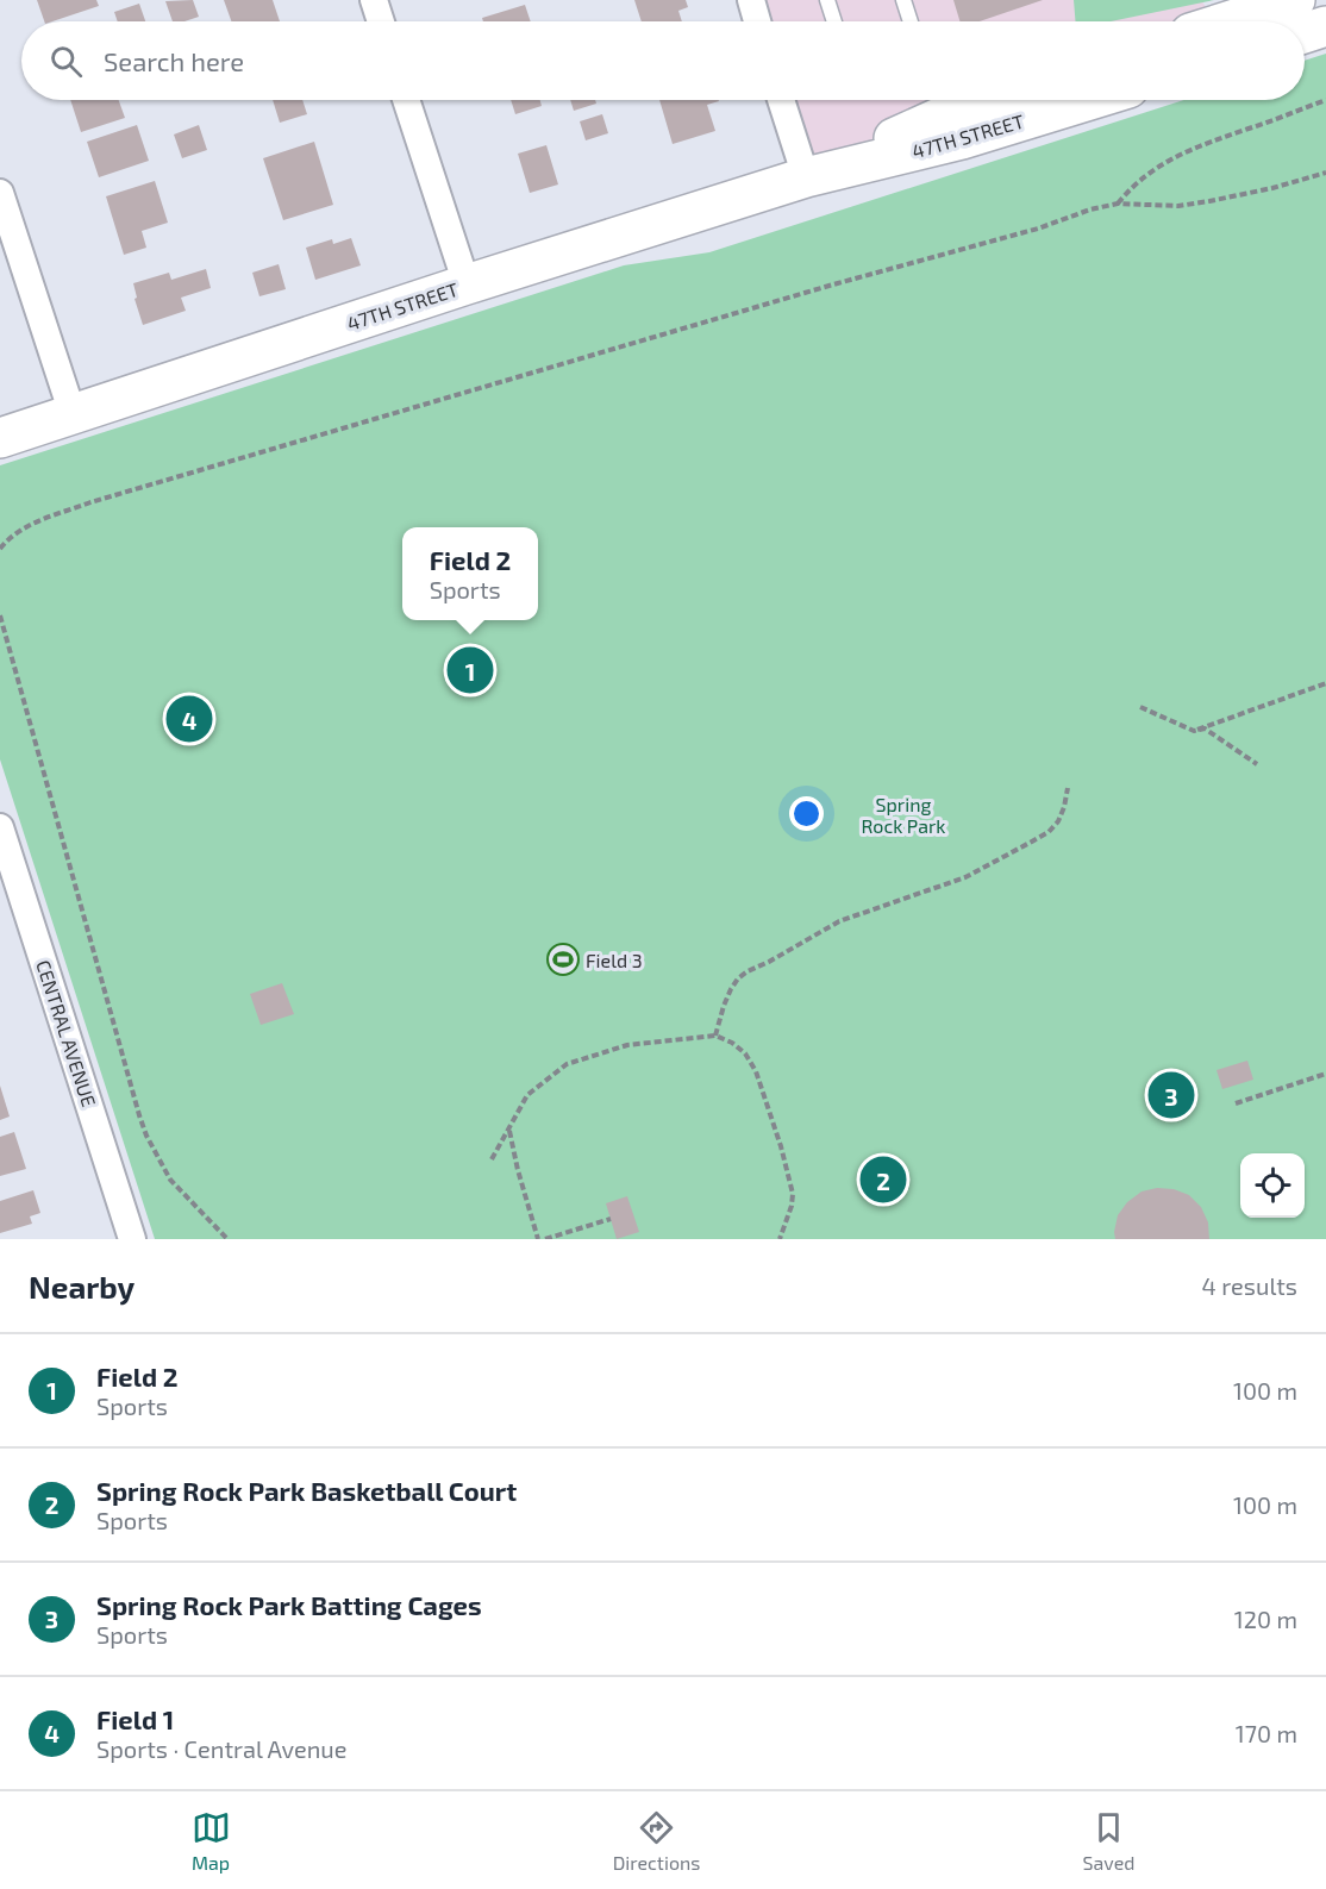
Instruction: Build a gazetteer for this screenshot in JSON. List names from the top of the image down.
{
  "streets": {
    "main road": ["47TH STREET"],
    "street": ["CENTRAL AVENUE"]
  },
  "parks": ["Spring Rock Park"],
  "places": {
    "sports": ["Field 3"]
  },
  "page": {
    "search": "Search here",
    "popup": ["Field 2", "Sports"],
    "pins": [
      "1",
      "4",
      "3",
      "2"
    ],
    "heading": ["Nearby", "4 results"],
    "list": [
      {
        "mark": "1",
        "name": "Field 2",
        "note": "Sports",
        "value": "100 m"
      },
      {
        "mark": "2",
        "name": "Spring Rock Park Basketball Court",
        "note": "Sports",
        "value": "100 m"
      },
      {
        "mark": "3",
        "name": "Spring Rock Park Batting Cages",
        "note": "Sports",
        "value": "120 m"
      },
      {
        "mark": "4",
        "name": "Field 1",
        "note": "Sports · Central Avenue",
        "value": "170 m"
      }
    ],
    "nav": ["Map", "Directions", "Saved"]
  }
}
